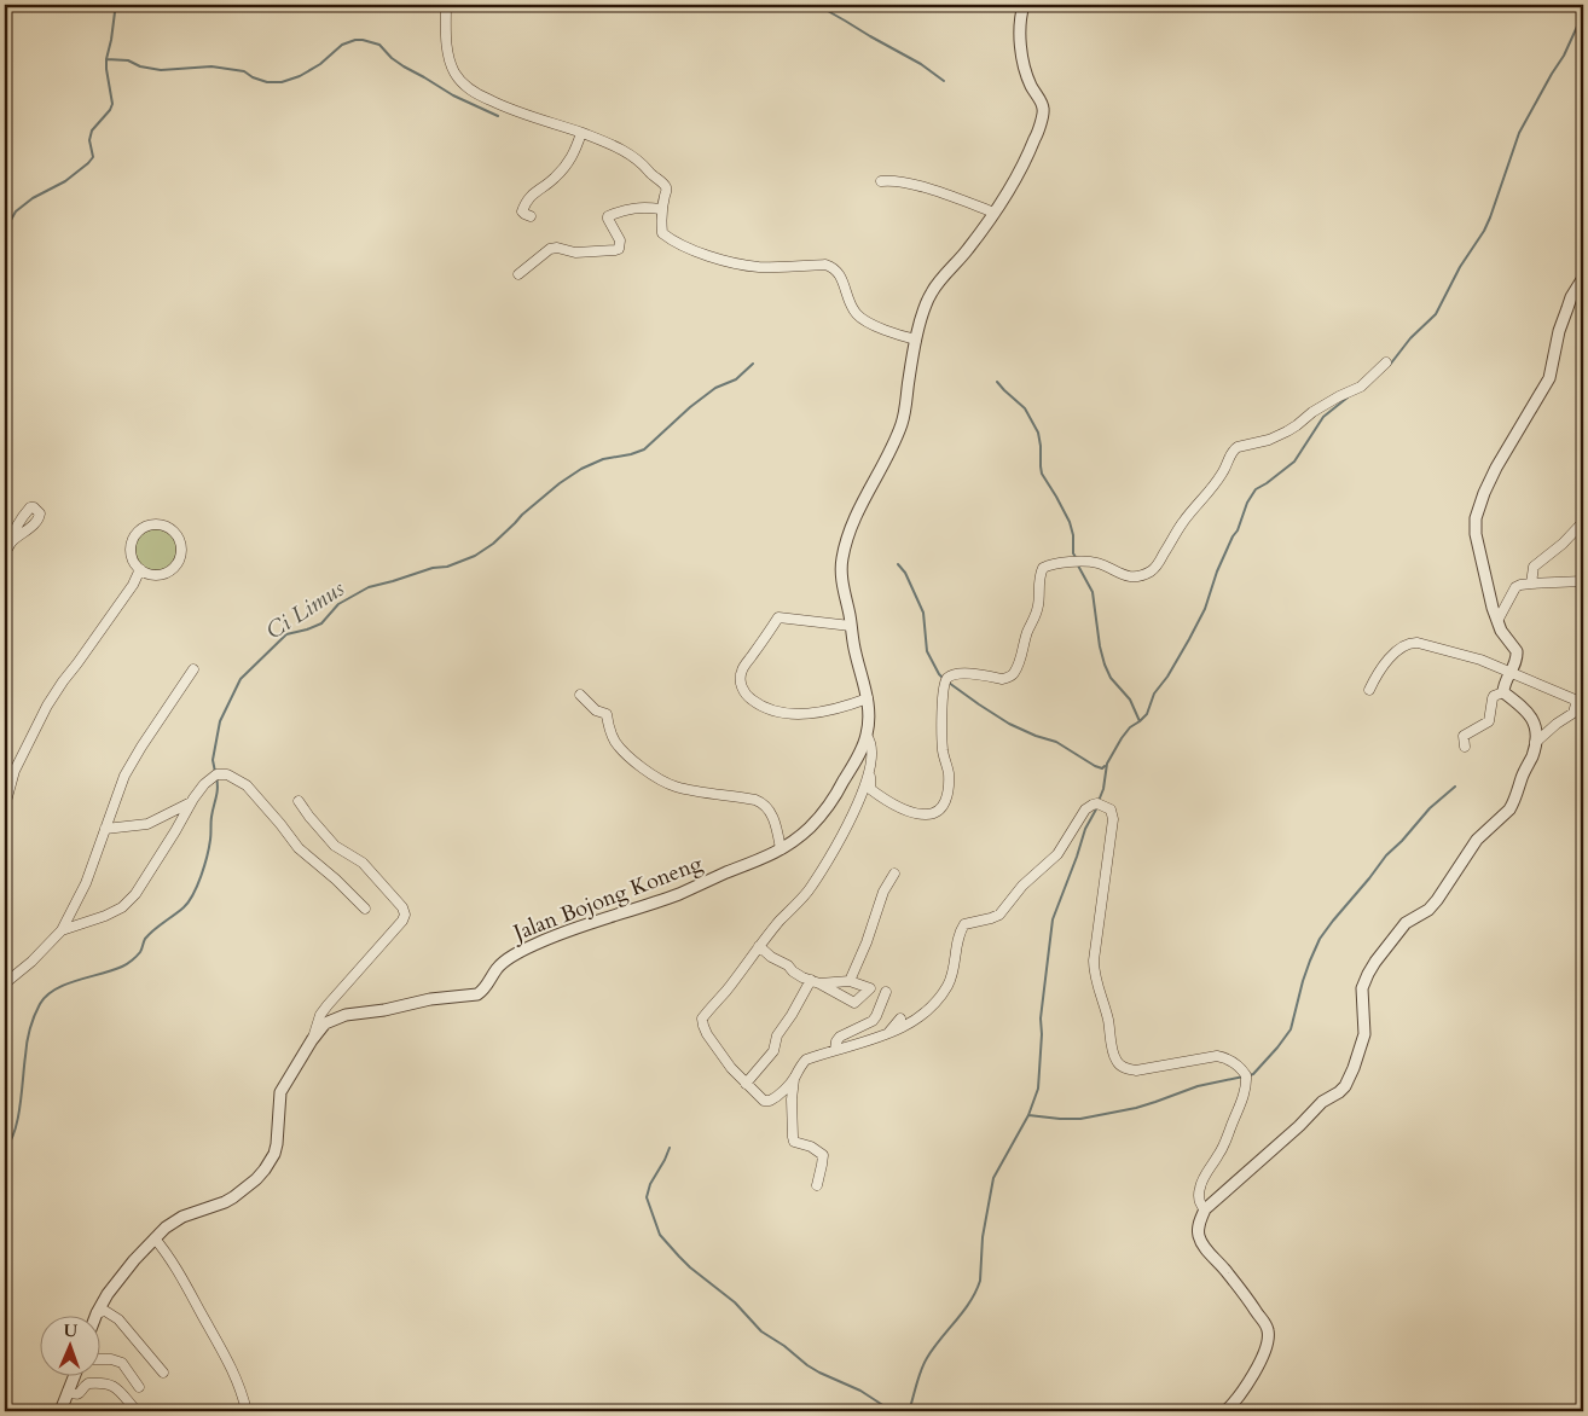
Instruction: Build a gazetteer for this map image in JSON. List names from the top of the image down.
{
  "streets": {
    "street": ["Jalan Bojong Koneng"]
  },
  "water": ["Ci Limus"],
  "north": "top"
}
